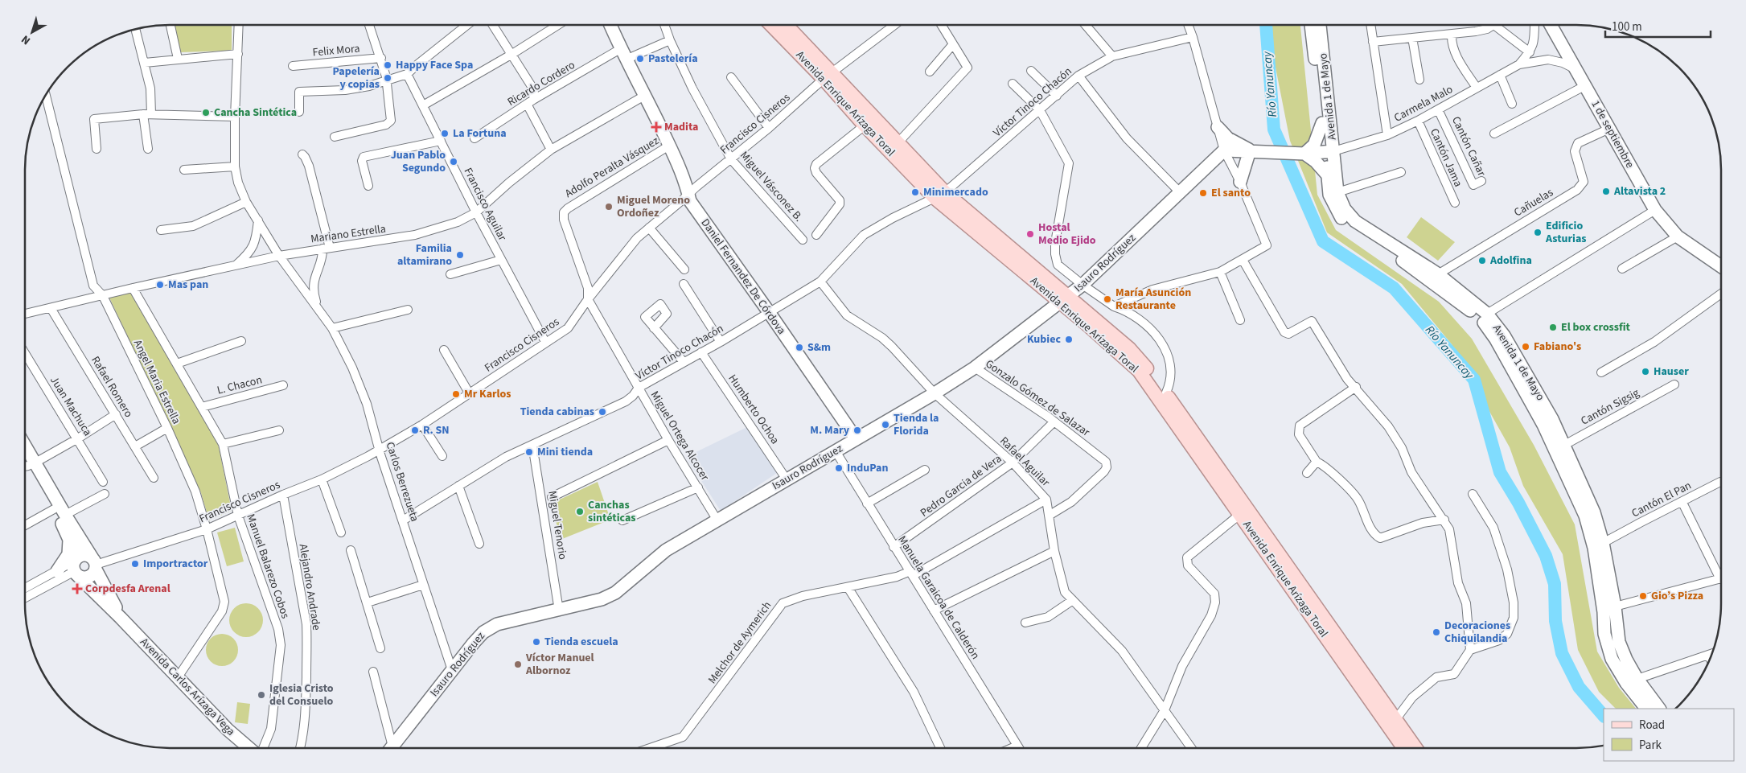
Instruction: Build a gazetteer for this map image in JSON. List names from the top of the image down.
{
  "streets": {
    "main road": ["Avenida Enrique Arízaga Toral"],
    "street": [
      "Felix Mora",
      "Ricardo Cordero",
      "Avenida 1 de Mayo",
      "Víctor Tinoco Chacón",
      "Carmela Malo",
      "Francisco Cisneros",
      "1 de septiembre",
      "Cantón Cañar",
      "Cantón Jama",
      "Adolfo Peralta Vásquez",
      "Miguel Vásconez B.",
      "Cañuelas",
      "Francisco Aguilar",
      "Mariano Estrella",
      "Isauro Rodríguez",
      "Daniel Fernandez De Córdova",
      "Angel Maria Estrella",
      "L. Chacon",
      "Rafael Romero",
      "Gonzalo Gómez de Salazar",
      "Juan Machuca",
      "Cantón Sigsig",
      "Humberto Ochoa",
      "Miguel Ortega Alcocer",
      "Rafael Aguilar",
      "Carlos Berrezueta",
      "Pedro Garcia de Vera",
      "Cantón El Pan",
      "Miguel Tenorio",
      "Manuel Balarezo Cobos",
      "Alejandro Andrade",
      "Manuela Garaicoa de Calderón",
      "Melchor de Aymerich",
      "Avenida Carlos Arízaga Vega"
    ]
  },
  "crossings": [
    ["Ricardo Cordero", "Daniel Fernandez De Córdova"],
    ["Avenida 1 de Mayo", "Carmela Malo"],
    ["Avenida 1 de Mayo", "Cañuelas"],
    ["Avenida 1 de Mayo", "Cantón Sigsig"],
    ["Avenida 1 de Mayo", "Cantón El Pan"],
    ["Víctor Tinoco Chacón", "Avenida Enrique Arízaga Toral"],
    ["Víctor Tinoco Chacón", "Daniel Fernandez De Córdova"],
    ["Víctor Tinoco Chacón", "Humberto Ochoa"],
    ["Víctor Tinoco Chacón", "Miguel Ortega Alcocer"],
    ["Víctor Tinoco Chacón", "Rafael Aguilar"],
    ["Víctor Tinoco Chacón", "Carlos Berrezueta"],
    ["Víctor Tinoco Chacón", "Miguel Tenorio"],
    ["Avenida Enrique Arízaga Toral", "Francisco Cisneros"],
    ["Avenida Enrique Arízaga Toral", "Isauro Rodríguez"],
    ["Carmela Malo", "1 de septiembre"],
    ["Carmela Malo", "Cantón Cañar"],
    ["Carmela Malo", "Cantón Jama"],
    ["Francisco Cisneros", "Adolfo Peralta Vásquez"],
    ["Francisco Cisneros", "Miguel Vásconez B."],
    ["Francisco Cisneros", "Francisco Aguilar"],
    ["Francisco Cisneros", "Daniel Fernandez De Córdova"],
    ["Francisco Cisneros", "Angel Maria Estrella"],
    ["Francisco Cisneros", "Miguel Ortega Alcocer"],
    ["Francisco Cisneros", "Carlos Berrezueta"],
    ["Francisco Cisneros", "Manuel Balarezo Cobos"],
    ["Francisco Cisneros", "Alejandro Andrade"],
    ["Francisco Cisneros", "Avenida Carlos Arízaga Vega"],
    ["1 de septiembre", "Cañuelas"],
    ["Adolfo Peralta Vásquez", "Daniel Fernandez De Córdova"],
    ["Adolfo Peralta Vásquez", "Miguel Ortega Alcocer"],
    ["Francisco Aguilar", "Mariano Estrella"],
    ["Mariano Estrella", "Daniel Fernandez De Córdova"],
    ["Mariano Estrella", "Angel Maria Estrella"],
    ["Mariano Estrella", "Rafael Romero"],
    ["Mariano Estrella", "Carlos Berrezueta"],
    ["Mariano Estrella", "Manuel Balarezo Cobos"],
    ["Isauro Rodríguez", "Daniel Fernandez De Córdova"],
    ["Isauro Rodríguez", "Gonzalo Gómez de Salazar"],
    ["Isauro Rodríguez", "Humberto Ochoa"],
    ["Isauro Rodríguez", "Miguel Ortega Alcocer"],
    ["Isauro Rodríguez", "Rafael Aguilar"],
    ["Isauro Rodríguez", "Carlos Berrezueta"],
    ["Isauro Rodríguez", "Miguel Tenorio"],
    ["Isauro Rodríguez", "Manuela Garaicoa de Calderón"],
    ["Angel Maria Estrella", "Avenida Carlos Arízaga Vega"],
    ["L. Chacon", "Manuel Balarezo Cobos"],
    ["Gonzalo Gómez de Salazar", "Rafael Aguilar"],
    ["Gonzalo Gómez de Salazar", "Pedro Garcia de Vera"],
    ["Rafael Aguilar", "Pedro Garcia de Vera"],
    ["Rafael Aguilar", "Melchor de Aymerich"],
    ["Pedro Garcia de Vera", "Manuela Garaicoa de Calderón"],
    ["Manuela Garaicoa de Calderón", "Melchor de Aymerich"]
  ],
  "water": ["Río Yanuncay"],
  "places": {
    "other": [
      "Pastelería",
      "Happy Face Spa",
      "Papelería y copias",
      "Cancha Sintética",
      "La Fortuna",
      "Juan Pablo Segundo",
      "Altavista 2",
      "Minimercado",
      "El santo",
      "Miguel Moreno Ordoñez",
      "Edificio Asturias",
      "Hostal Medio Ejido",
      "Familia altamirano",
      "Adolfina",
      "Mas pan",
      "María Asunción Restaurante",
      "El box crossfit",
      "Kubiec",
      "Fabiano's",
      "S&m",
      "Hauser",
      "Mr Karlos",
      "Tienda cabinas",
      "Tienda la Florida",
      "R. SN",
      "M. Mary",
      "Mini tienda",
      "InduPan",
      "Canchas sintéticas",
      "Importractor",
      "Gio’s Pizza",
      "Decoraciones Chiquilandia",
      "Tienda escuela",
      "Víctor Manuel Albornoz",
      "Iglesia Cristo del Consuelo"
    ],
    "health": ["Madita", "Corpdesfa Arenal"]
  },
  "legend": ["Road", "Park"],
  "scale_bar": "100 m",
  "north": "bottom left"
}
